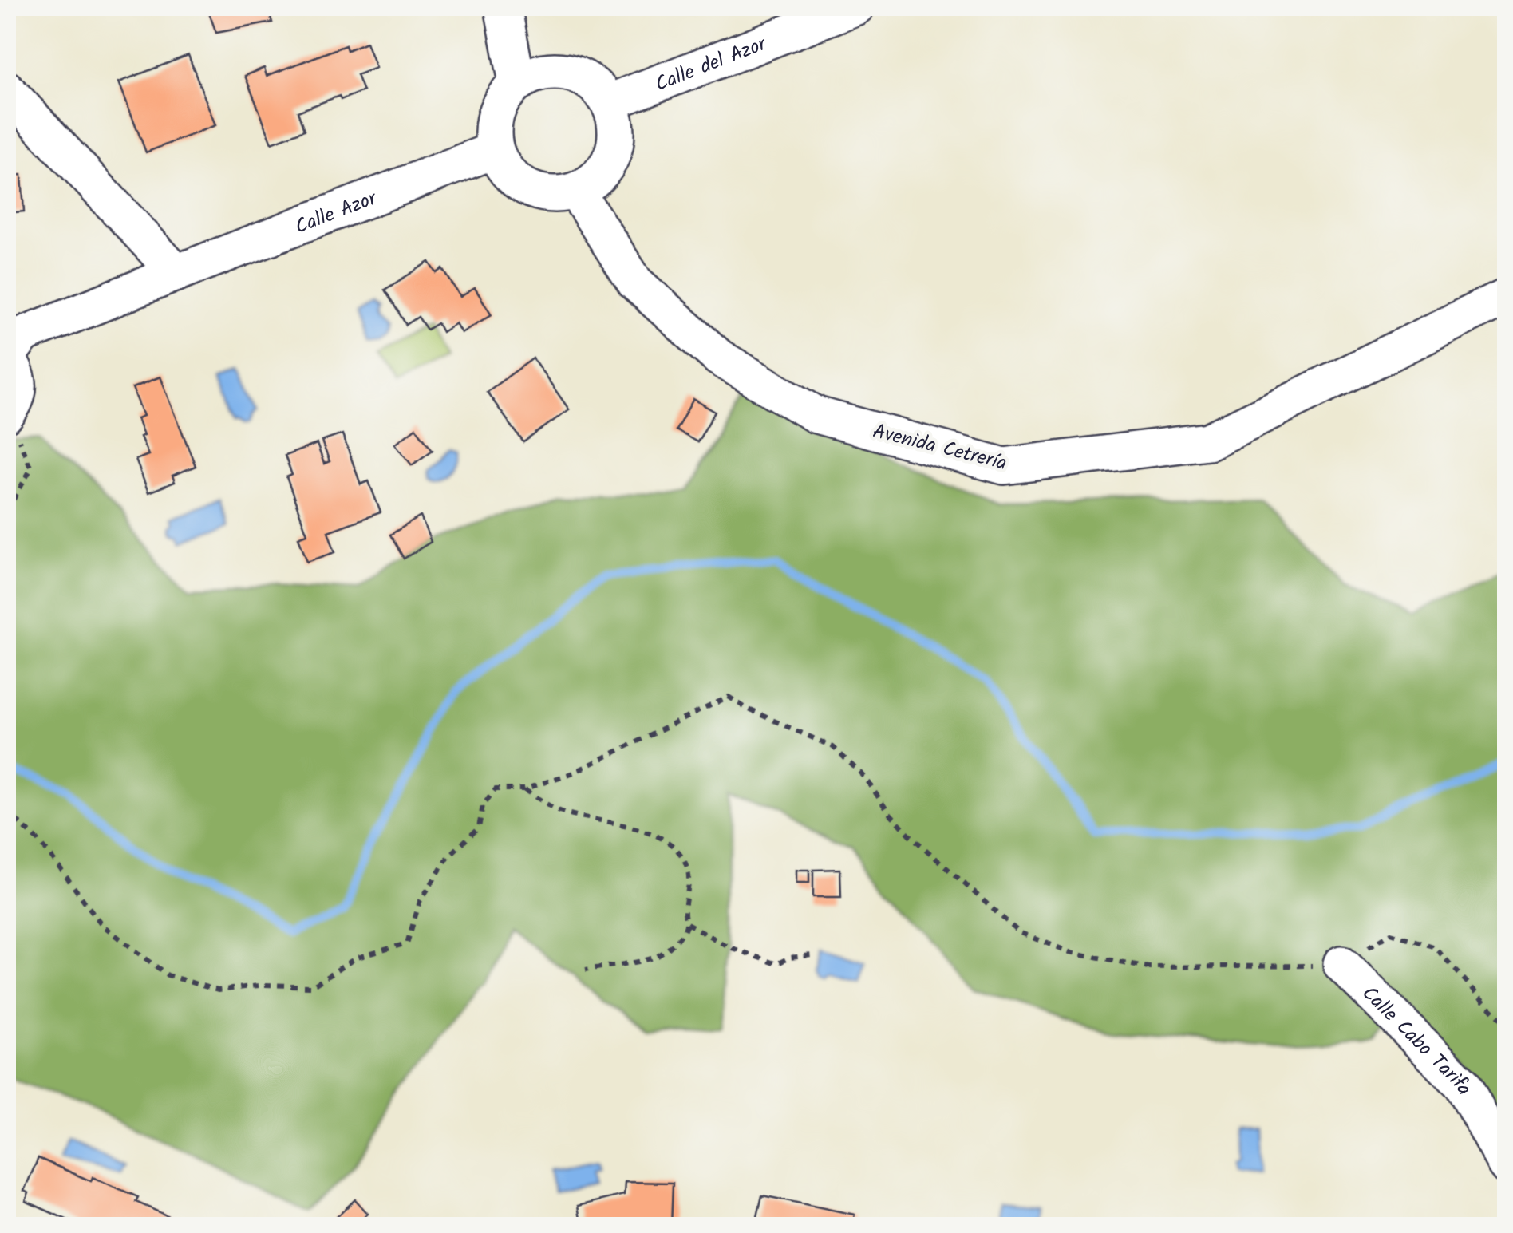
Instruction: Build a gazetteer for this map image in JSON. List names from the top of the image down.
{
  "streets": {
    "street": [
      "Calle del Azor",
      "Calle Azor",
      "Avenida Cetrería",
      "Calle Cabo Tarifa"
    ]
  },
  "crossings": [
    ["Calle del Azor", "Calle Azor"],
    ["Calle del Azor", "Avenida Cetrería"],
    ["Calle Azor", "Avenida Cetrería"]
  ]
}
